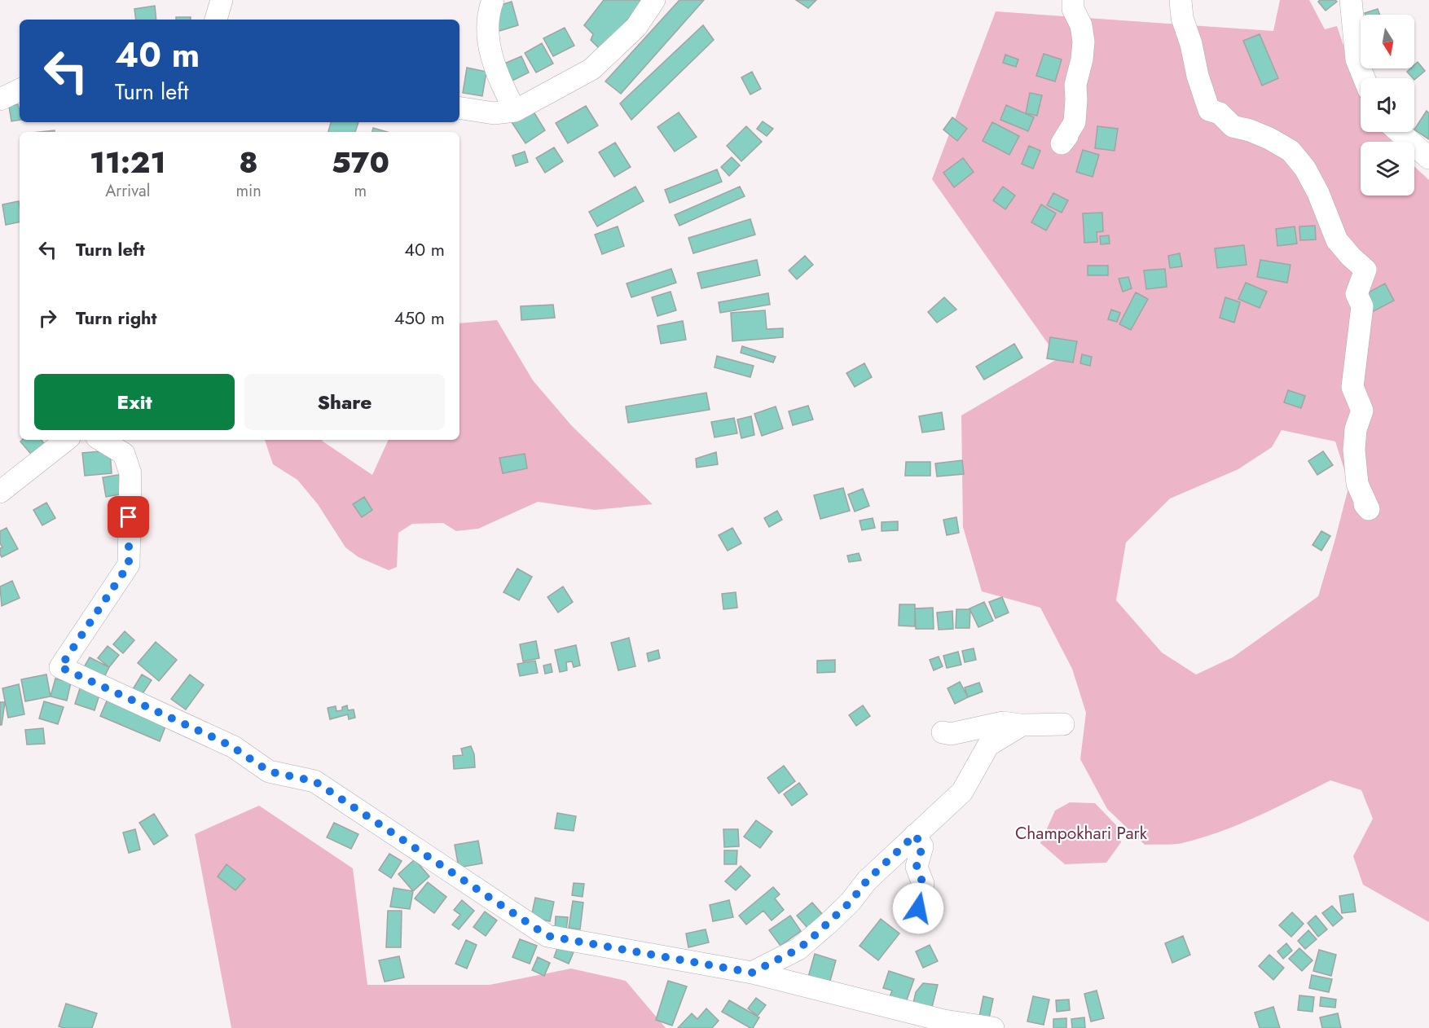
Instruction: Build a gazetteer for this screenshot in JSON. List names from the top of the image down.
{
  "parks": ["Champokhari Park"],
  "north": "bottom",
  "page": {
    "turn": ["40 m", "Turn left"],
    "eta": [
      "11:21",
      "Arrival",
      "8",
      "min",
      "570",
      "m"
    ],
    "list": [
      {
        "name": "Turn left",
        "value": "40 m"
      },
      {
        "name": "Turn right",
        "value": "450 m"
      }
    ],
    "buttons": ["Exit", "Share"]
  }
}
